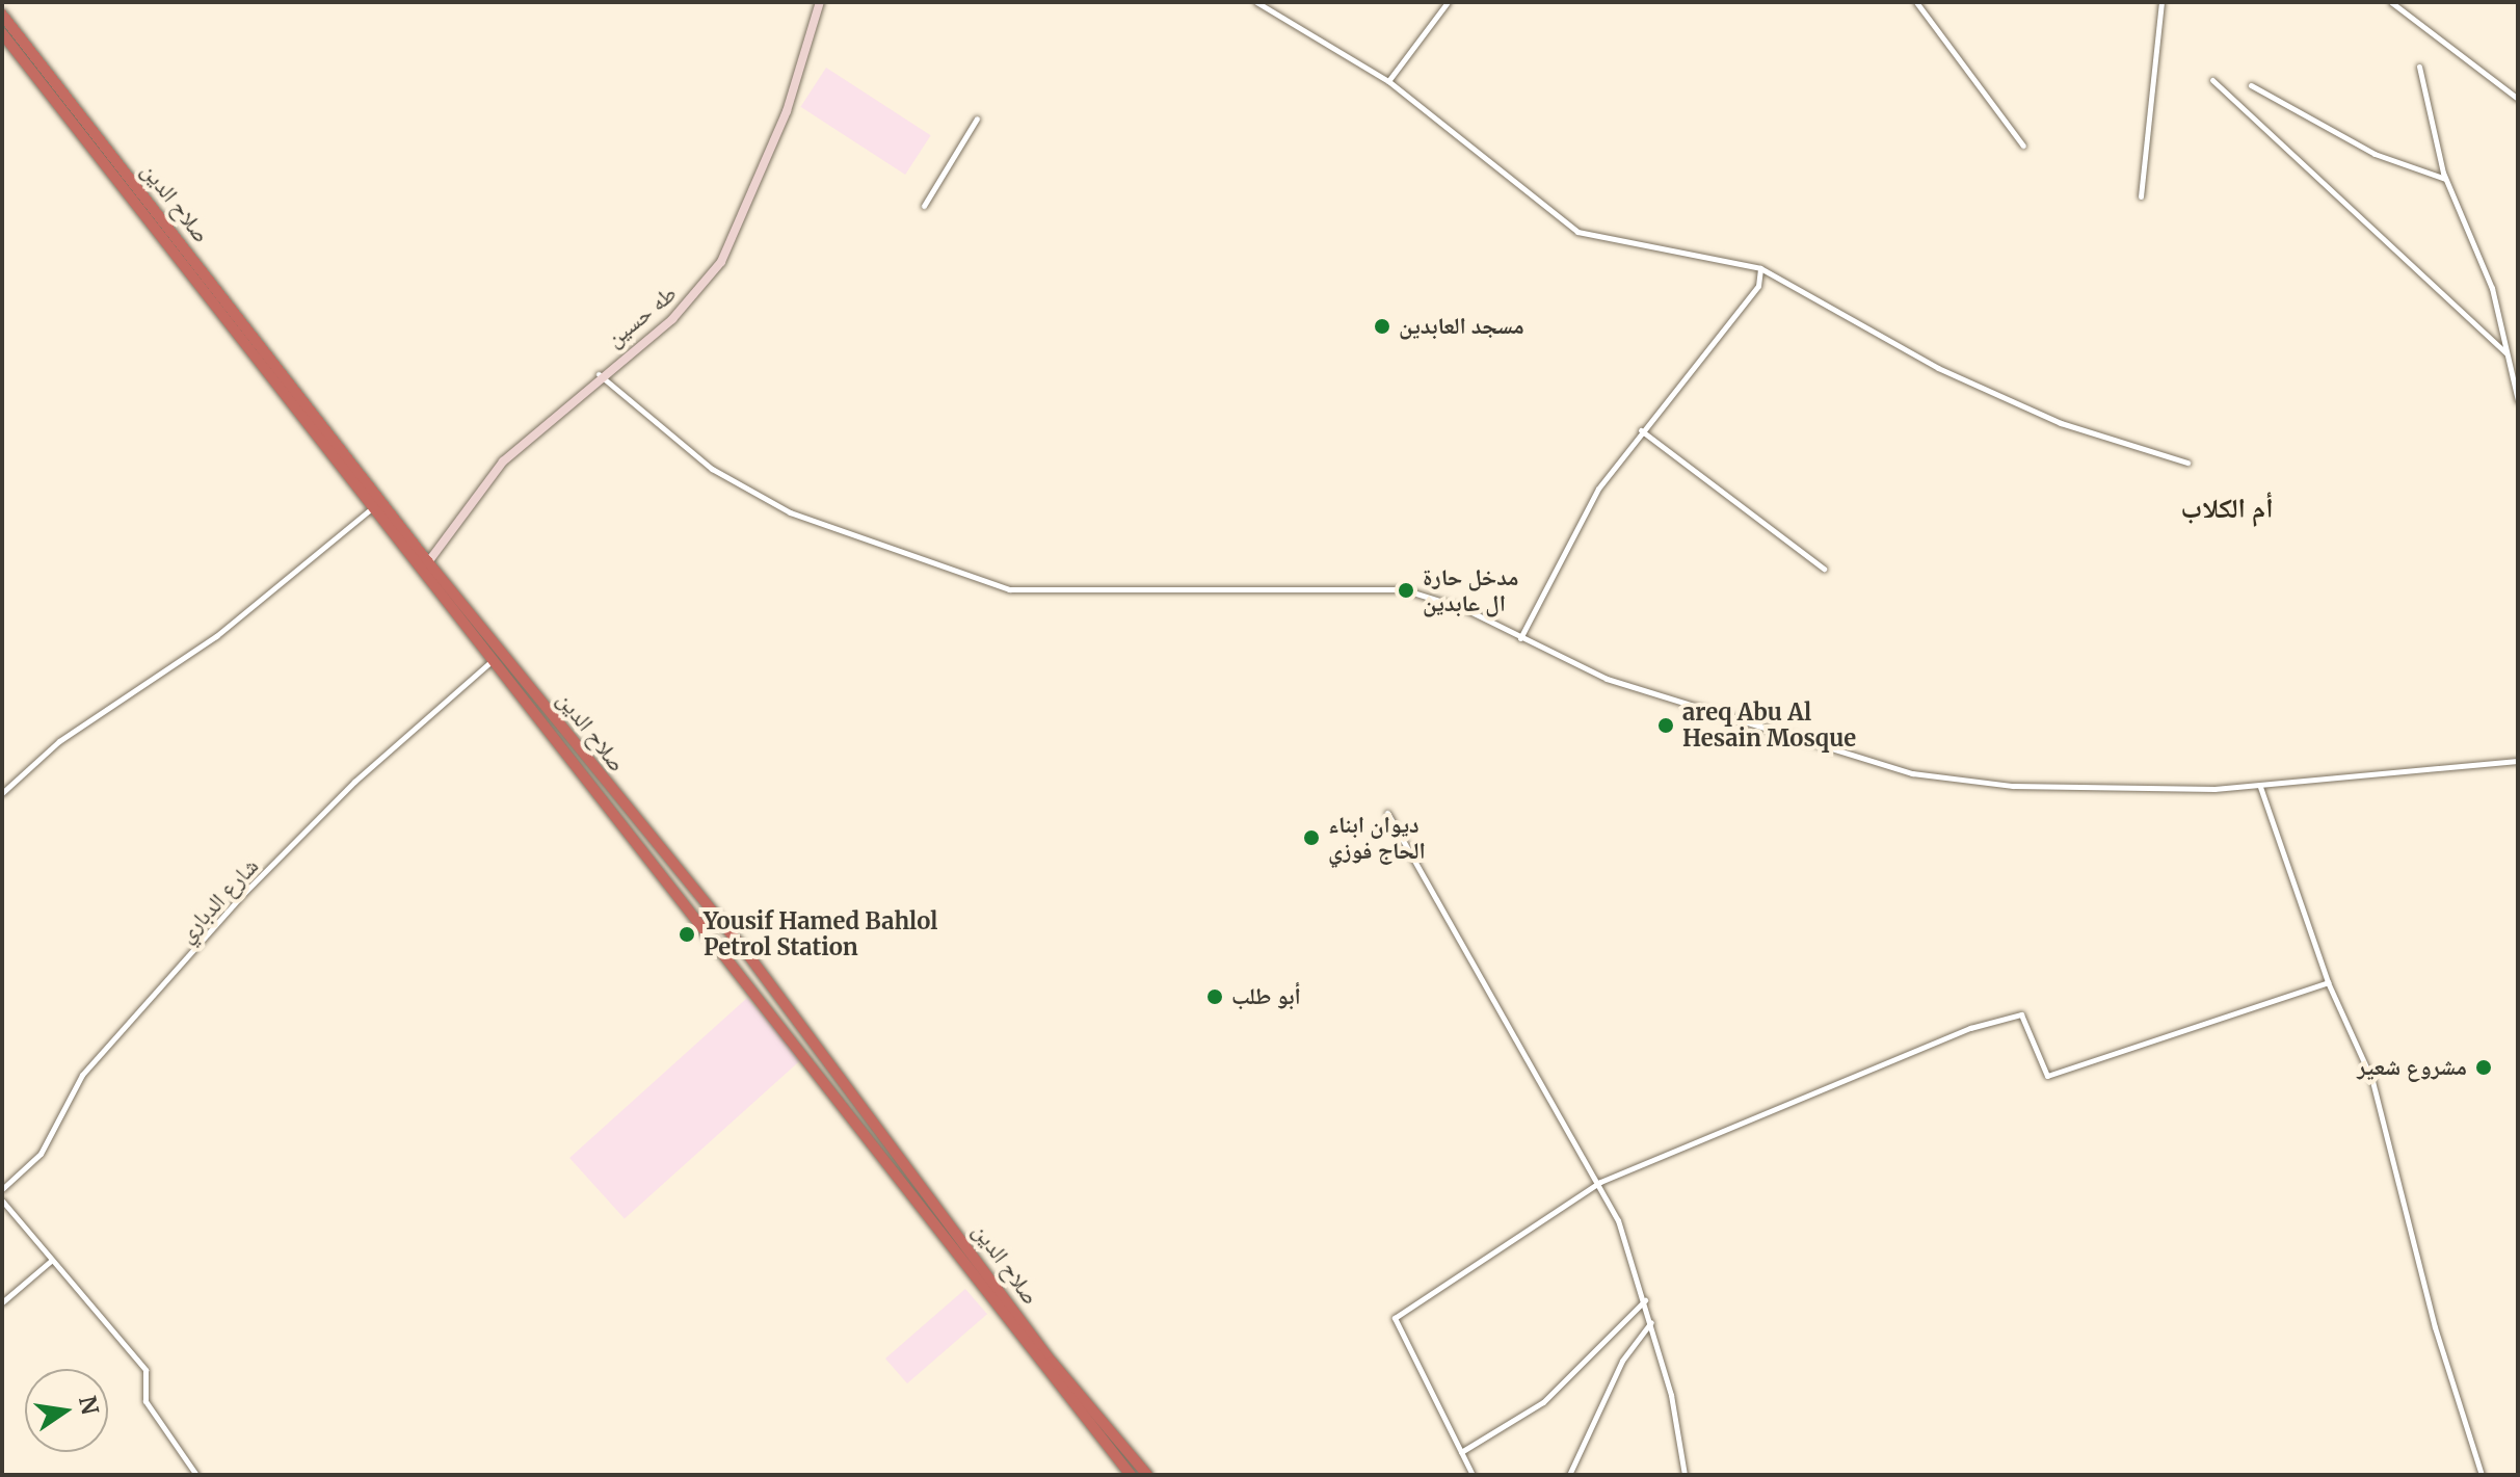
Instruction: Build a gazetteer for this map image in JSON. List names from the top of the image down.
{
  "streets": {
    "highway": ["صلاح الدين"],
    "street": ["طه حسين", "شارع الدباري"]
  },
  "crossings": [
    ["صلاح الدين", "طه حسين"],
    ["صلاح الدين", "شارع الدباري"]
  ],
  "districts": ["أم الكلاب"],
  "places": [
    "مسجد العابدين",
    "مدخل حارة ال عابدين",
    "areq Abu Al Hesain Mosque",
    "ديوان ابناء الحاج فوزي",
    "Yousif Hamed Bahlol Petrol Station",
    "أبو طلب",
    "مشروع شعير"
  ],
  "north": "right"
}
